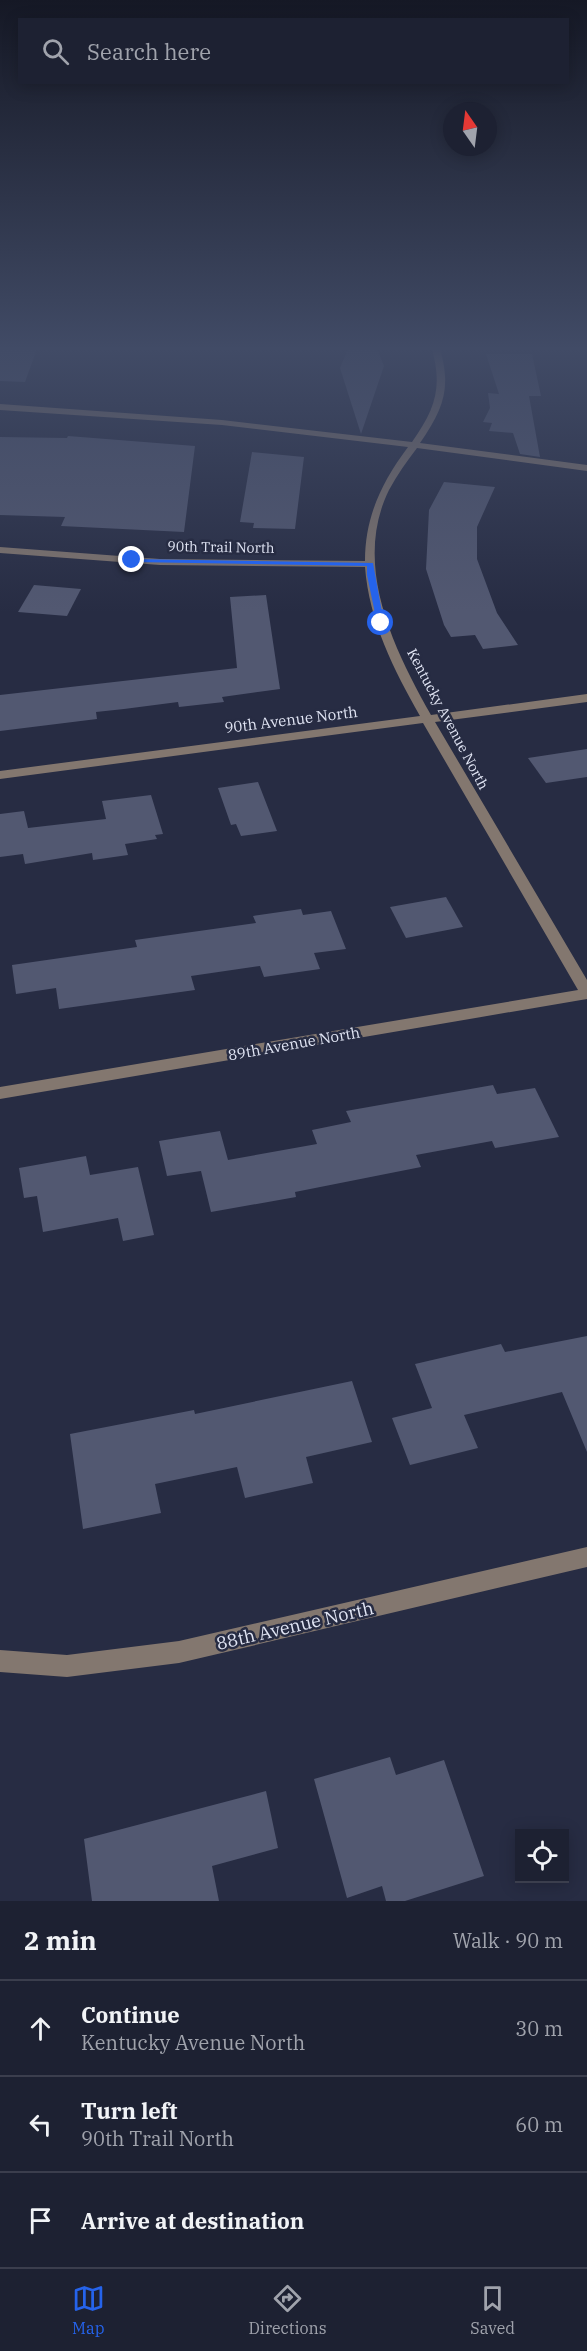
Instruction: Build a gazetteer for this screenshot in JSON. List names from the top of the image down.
{
  "streets": {
    "street": [
      "90th Trail North",
      "Kentucky Avenue North",
      "90th Avenue North",
      "89th Avenue North",
      "88th Avenue North"
    ]
  },
  "crossings": [
    ["90th Trail North", "Kentucky Avenue North"],
    ["Kentucky Avenue North", "90th Avenue North"],
    ["Kentucky Avenue North", "89th Avenue North"]
  ],
  "north": "top",
  "page": {
    "search": "Search here",
    "heading": ["2 min", "Walk · 90 m"],
    "list": [
      ["Continue", "Kentucky Avenue North", "30 m"],
      ["Turn left", "90th Trail North", "60 m"],
      "Arrive at destination"
    ],
    "nav": ["Map", "Directions", "Saved"]
  }
}
